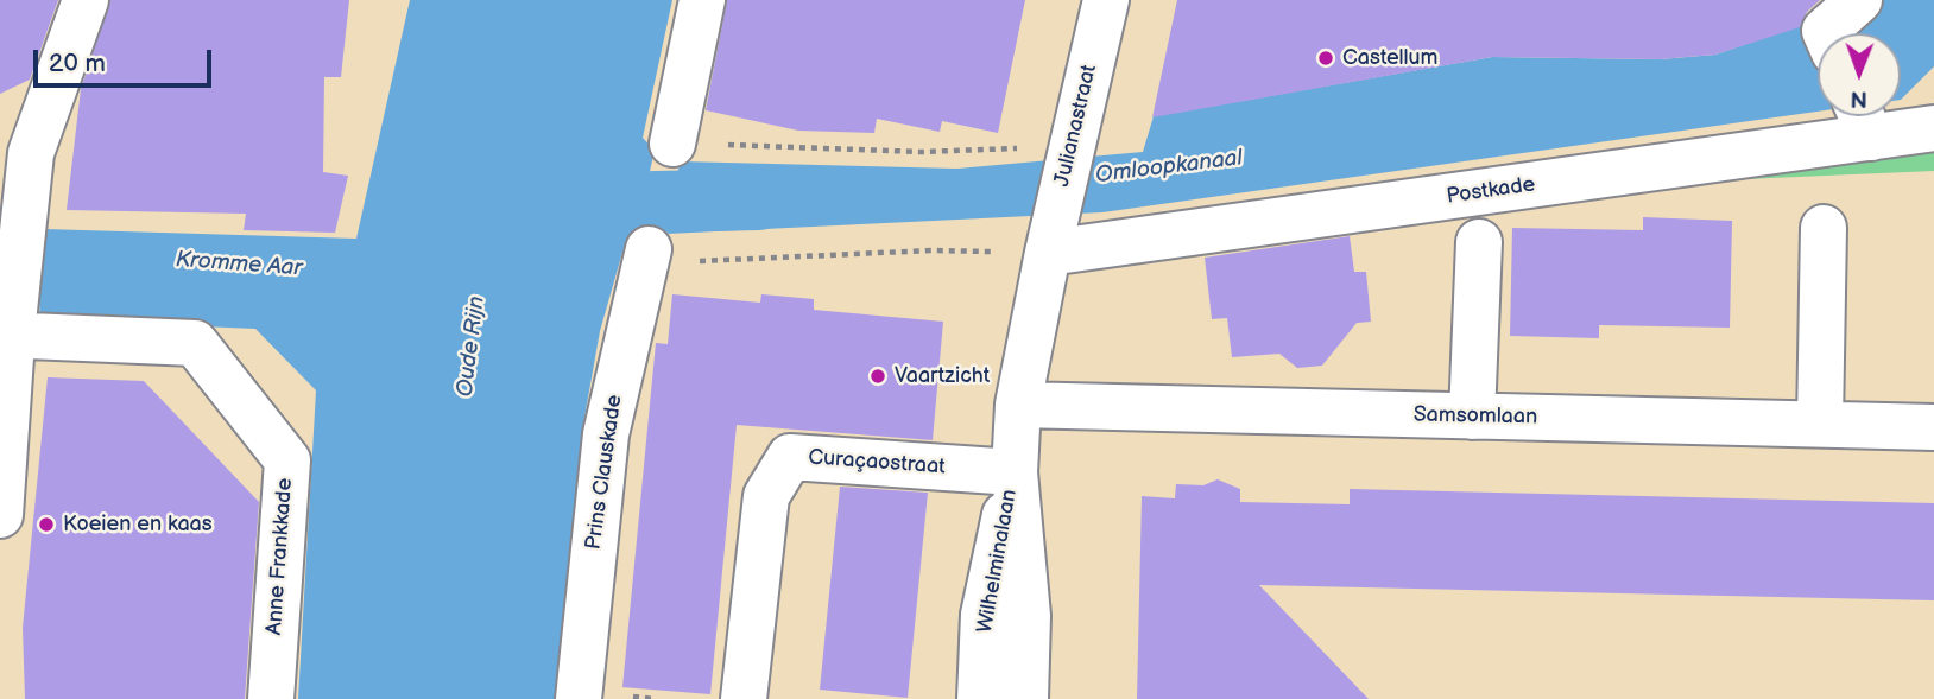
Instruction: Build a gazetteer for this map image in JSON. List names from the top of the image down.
{
  "streets": {
    "street": [
      "Julianastraat",
      "Postkade",
      "Samsomlaan",
      "Curaçaostraat",
      "Prins Clauskade",
      "Anne Frankkade",
      "Wilhelminalaan"
    ]
  },
  "crossings": [
    ["Julianastraat", "Postkade"],
    ["Julianastraat", "Wilhelminalaan"],
    ["Postkade", "Wilhelminalaan"],
    ["Samsomlaan", "Wilhelminalaan"],
    ["Curaçaostraat", "Wilhelminalaan"]
  ],
  "water": ["Omloopkanaal", "Kromme Aar", "Oude Rijn"],
  "places": ["Castellum", "Vaartzicht", "Koeien en kaas"],
  "scale_bar": "20 m",
  "north": "bottom"
}
